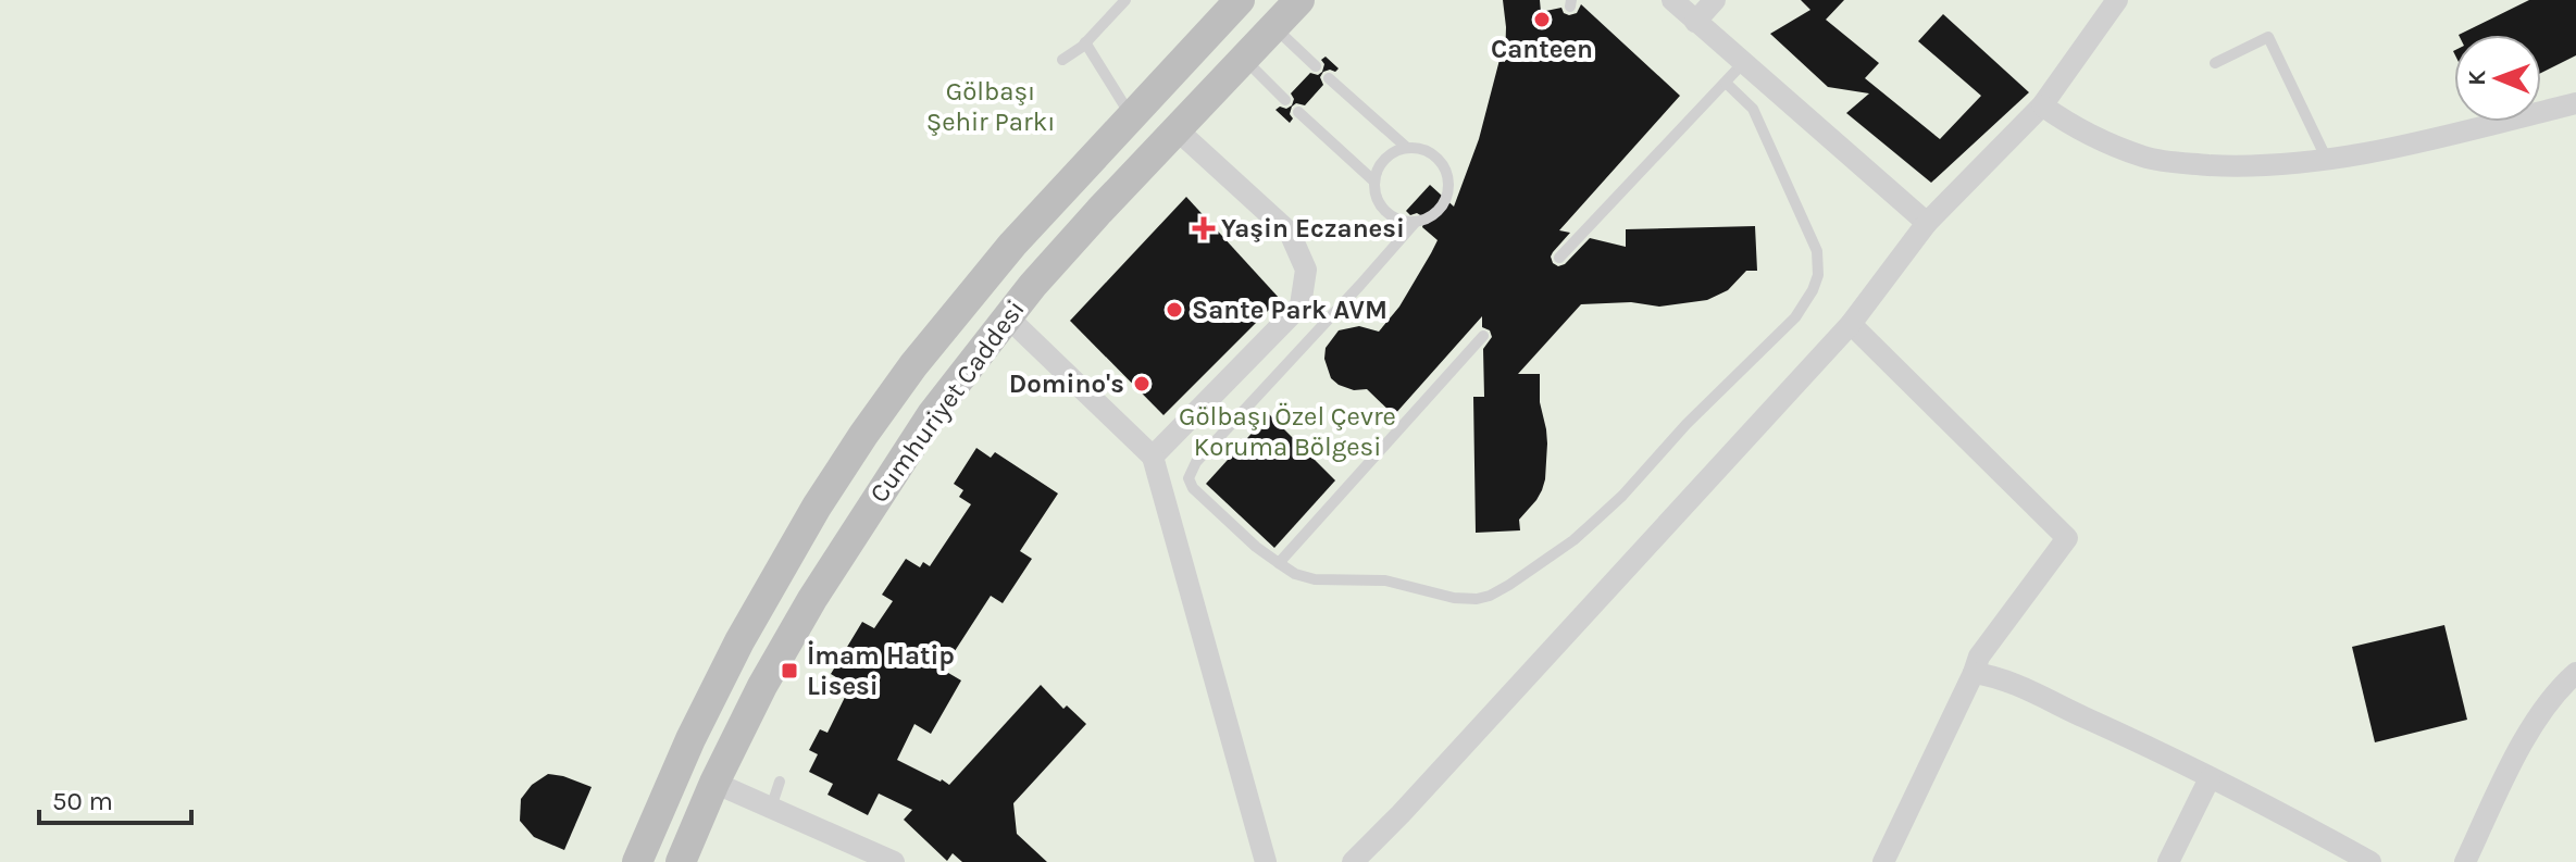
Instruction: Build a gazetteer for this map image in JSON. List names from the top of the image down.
{
  "streets": {
    "main road": ["Cumhuriyet Caddesi"]
  },
  "parks": ["Gölbaşı Şehir Parkı", "Gölbaşı Özel Çevre Koruma Bölgesi"],
  "places": {
    "other": ["Canteen", "Sante Park AVM", "Domino's"],
    "health": ["Yaşin Eczanesi"],
    "transit": ["İmam Hatip Lisesi"]
  },
  "scale_bar": "50 m",
  "north": "left"
}
